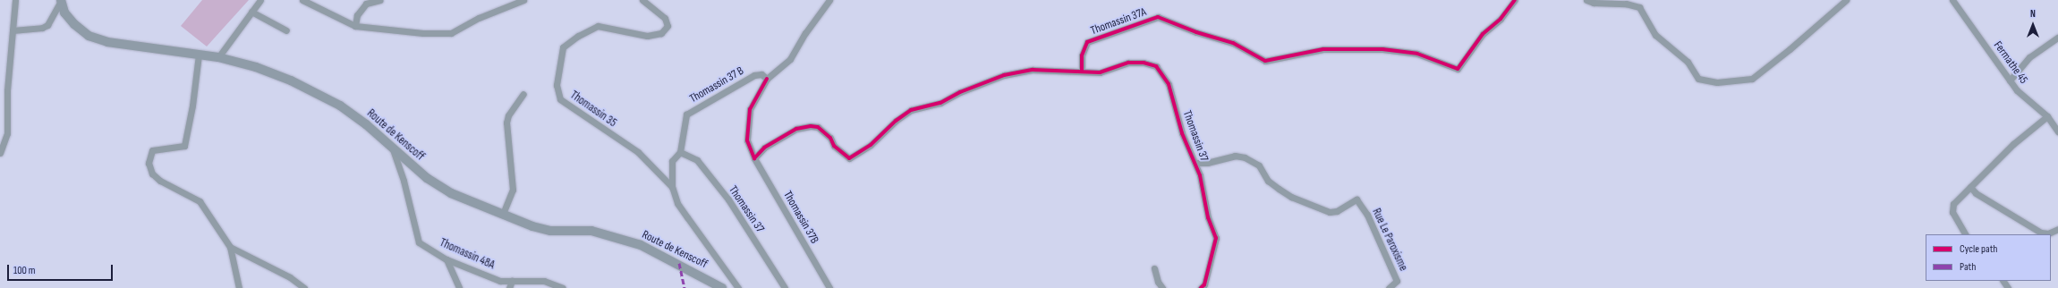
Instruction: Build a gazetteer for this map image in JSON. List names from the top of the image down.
{
  "streets": {
    "main road": ["Route de Kenscoff"],
    "street": [
      "Thomassin 37A",
      "Fermathe 45",
      "Thomassin 37 B",
      "Thomassin 35",
      "Thomassin 37",
      "Thomassin 37B",
      "Rue Le Paroxisme",
      "Thomassin 48A"
    ]
  },
  "crossings": [
    ["Thomassin 37A", "Thomassin 37"],
    ["Thomassin 37 B", "Thomassin 35"],
    ["Thomassin 37 B", "Thomassin 37"],
    ["Route de Kenscoff", "Thomassin 48A"],
    ["Thomassin 37", "Rue Le Paroxisme"]
  ],
  "legend": ["Cycle path", "Path"],
  "scale_bar": "100 m",
  "north": "top"
}
